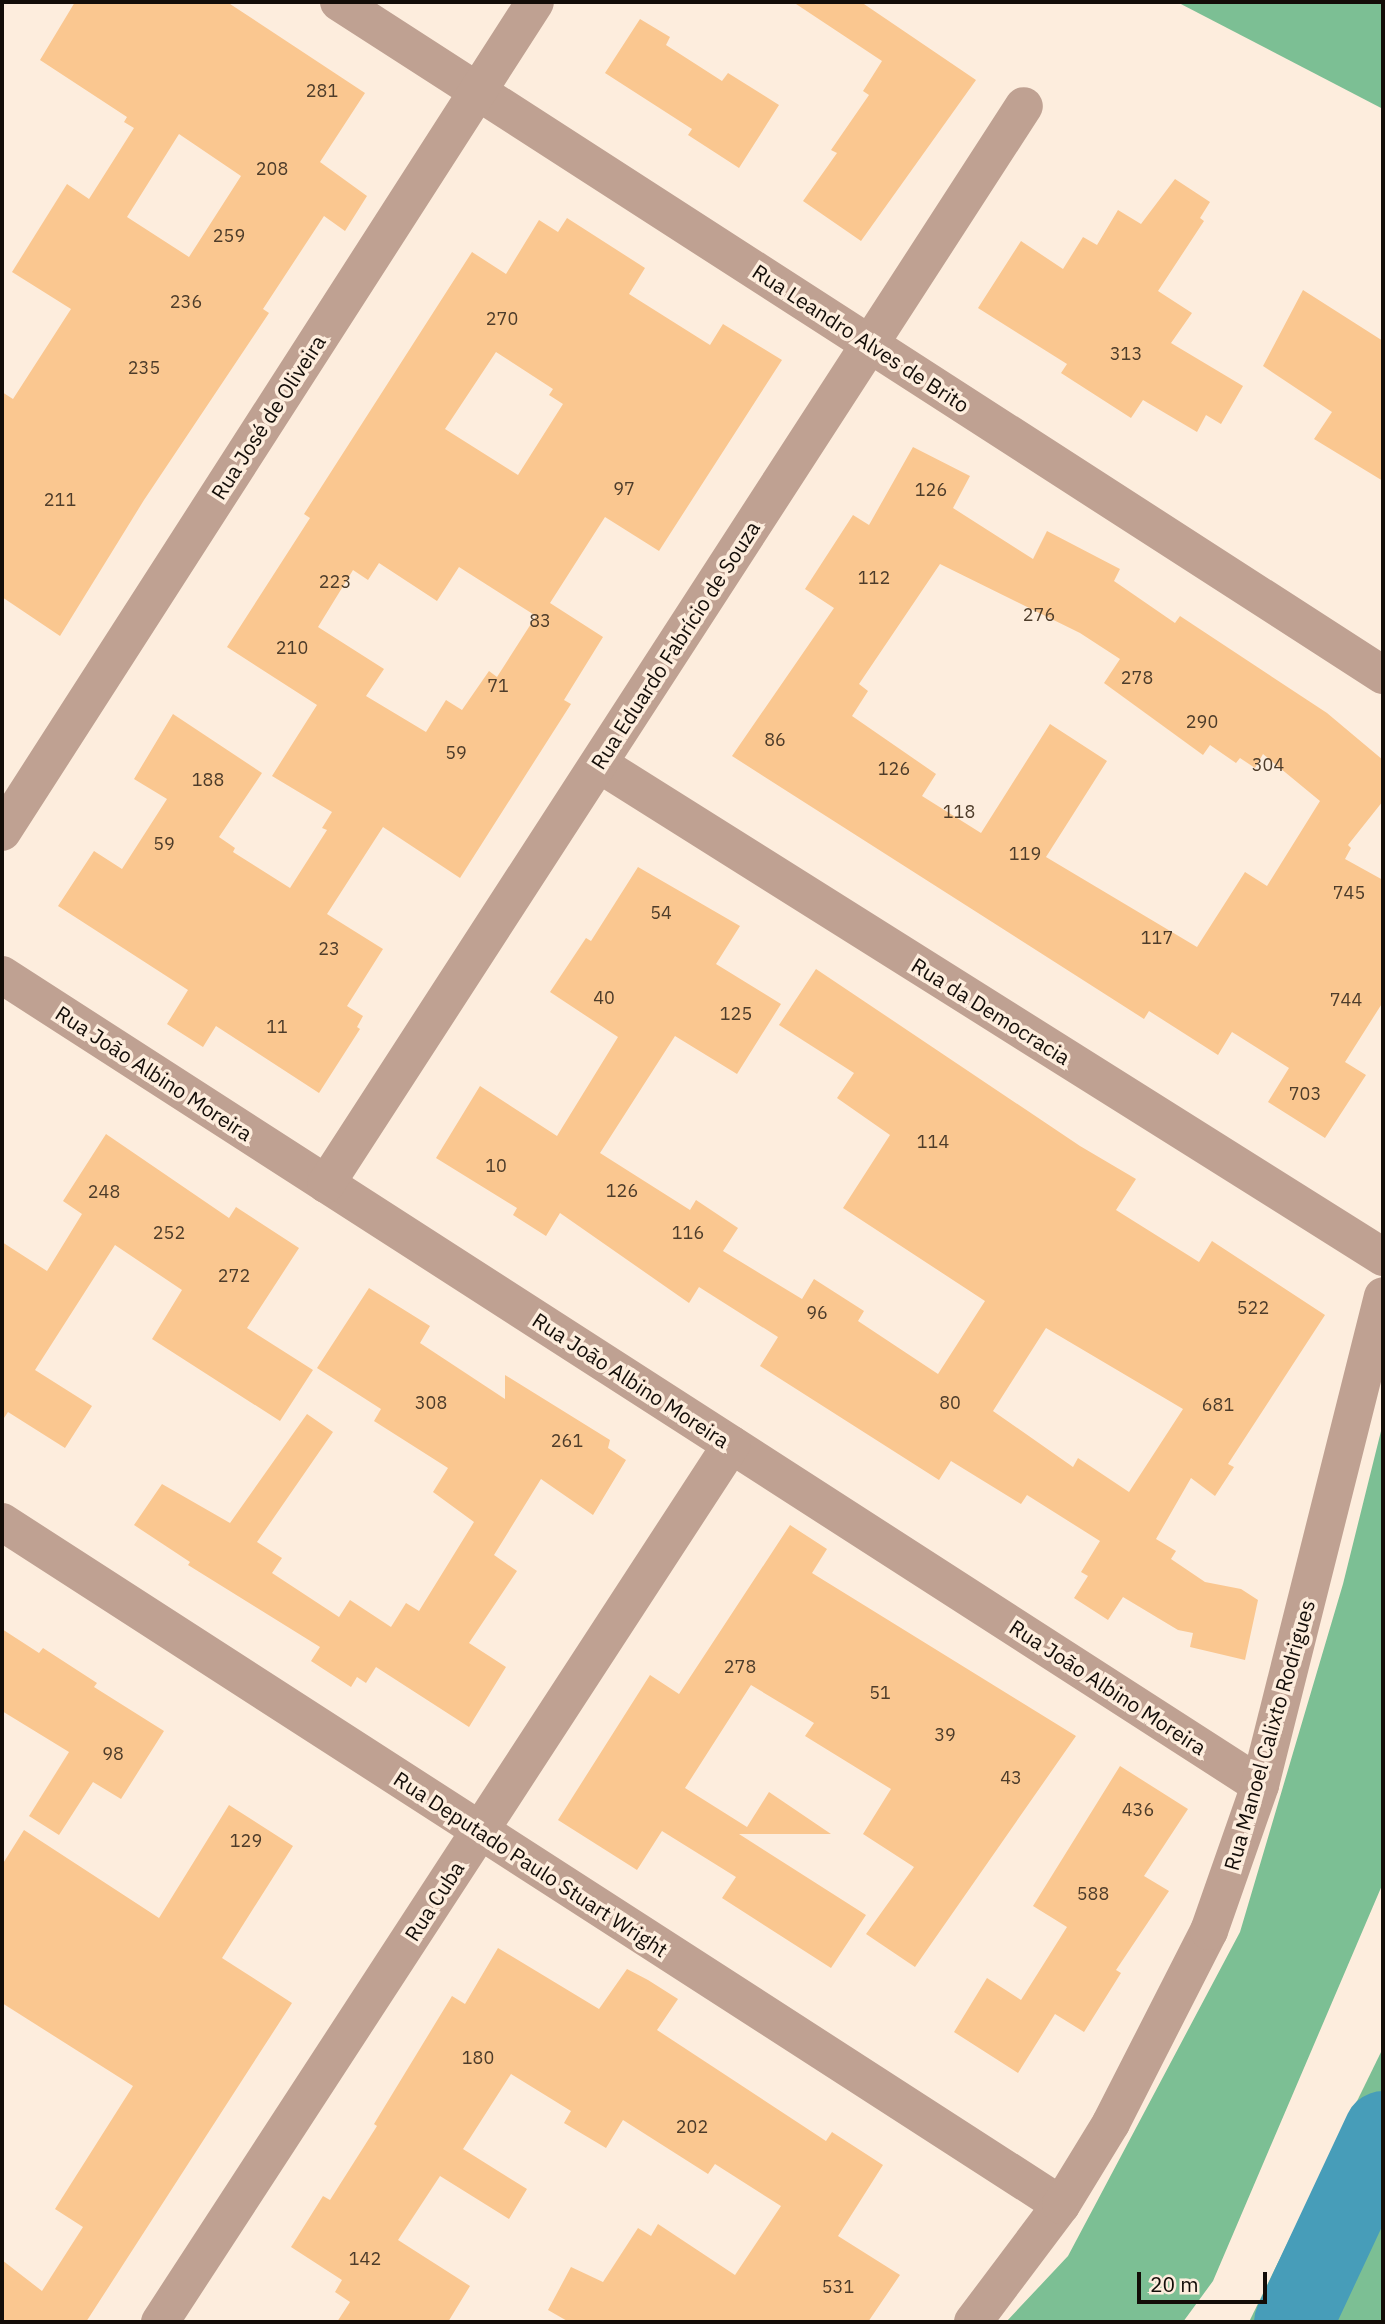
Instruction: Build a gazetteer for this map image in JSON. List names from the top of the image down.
{
  "streets": {
    "street": [
      "Rua Leandro Alves de Brito",
      "Rua José de Oliveira",
      "Rua Eduardo Fabrício de Souza",
      "Rua da Democracia",
      "Rua João Albino Moreira",
      "Rua Manoel Calixto Rodrigues",
      "Rua Deputado Paulo Stuart Wright",
      "Rua Cuba"
    ]
  },
  "crossings": [
    ["Rua Leandro Alves de Brito", "Rua José de Oliveira"],
    ["Rua Leandro Alves de Brito", "Rua Eduardo Fabrício de Souza"],
    ["Rua Eduardo Fabrício de Souza", "Rua da Democracia"],
    ["Rua Eduardo Fabrício de Souza", "Rua João Albino Moreira"],
    ["Rua João Albino Moreira", "Rua Manoel Calixto Rodrigues"],
    ["Rua João Albino Moreira", "Rua Cuba"],
    ["Rua Manoel Calixto Rodrigues", "Rua Deputado Paulo Stuart Wright"],
    ["Rua Deputado Paulo Stuart Wright", "Rua Cuba"]
  ],
  "house_numbers": [
    "281",
    "208",
    "259",
    "236",
    "270",
    "313",
    "235",
    "97",
    "126",
    "211",
    "112",
    "223",
    "276",
    "83",
    "210",
    "278",
    "71",
    "290",
    "86",
    "59",
    "304",
    "126",
    "188",
    "118",
    "59",
    "119",
    "745",
    "54",
    "117",
    "23",
    "40",
    "744",
    "125",
    "11",
    "703",
    "114",
    "10",
    "126",
    "248",
    "252",
    "116",
    "272",
    "522",
    "96",
    "308",
    "80",
    "681",
    "261",
    "278",
    "51",
    "39",
    "98",
    "43",
    "436",
    "129",
    "588",
    "180",
    "202",
    "142",
    "531"
  ],
  "scale_bar": "20 m"
}
